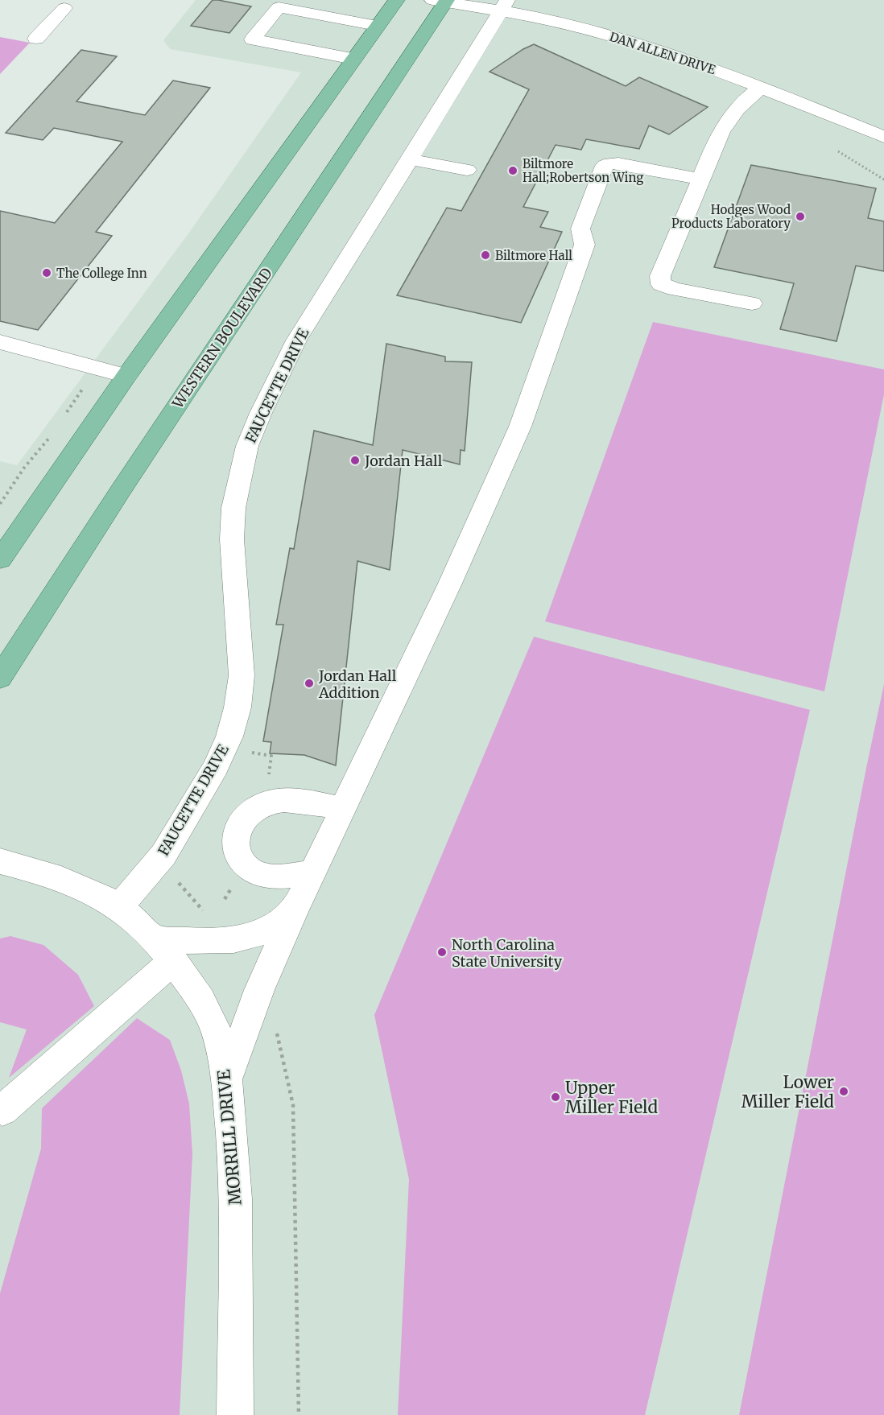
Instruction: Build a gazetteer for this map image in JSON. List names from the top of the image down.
{
  "streets": {
    "main road": ["WESTERN BOULEVARD"],
    "street": ["DAN ALLEN DRIVE", "FAUCETTE DRIVE", "MORRILL DRIVE"]
  },
  "crossings": [
    ["DAN ALLEN DRIVE", "WESTERN BOULEVARD"],
    ["DAN ALLEN DRIVE", "FAUCETTE DRIVE"],
    ["FAUCETTE DRIVE", "MORRILL DRIVE"]
  ],
  "places": [
    "Biltmore Hall;Robertson Wing",
    "Hodges Wood Products Laboratory",
    "Biltmore Hall",
    "The College Inn",
    "Jordan Hall",
    "Jordan Hall Addition",
    "North Carolina State University",
    "Lower Miller Field",
    "Upper Miller Field"
  ]
}
